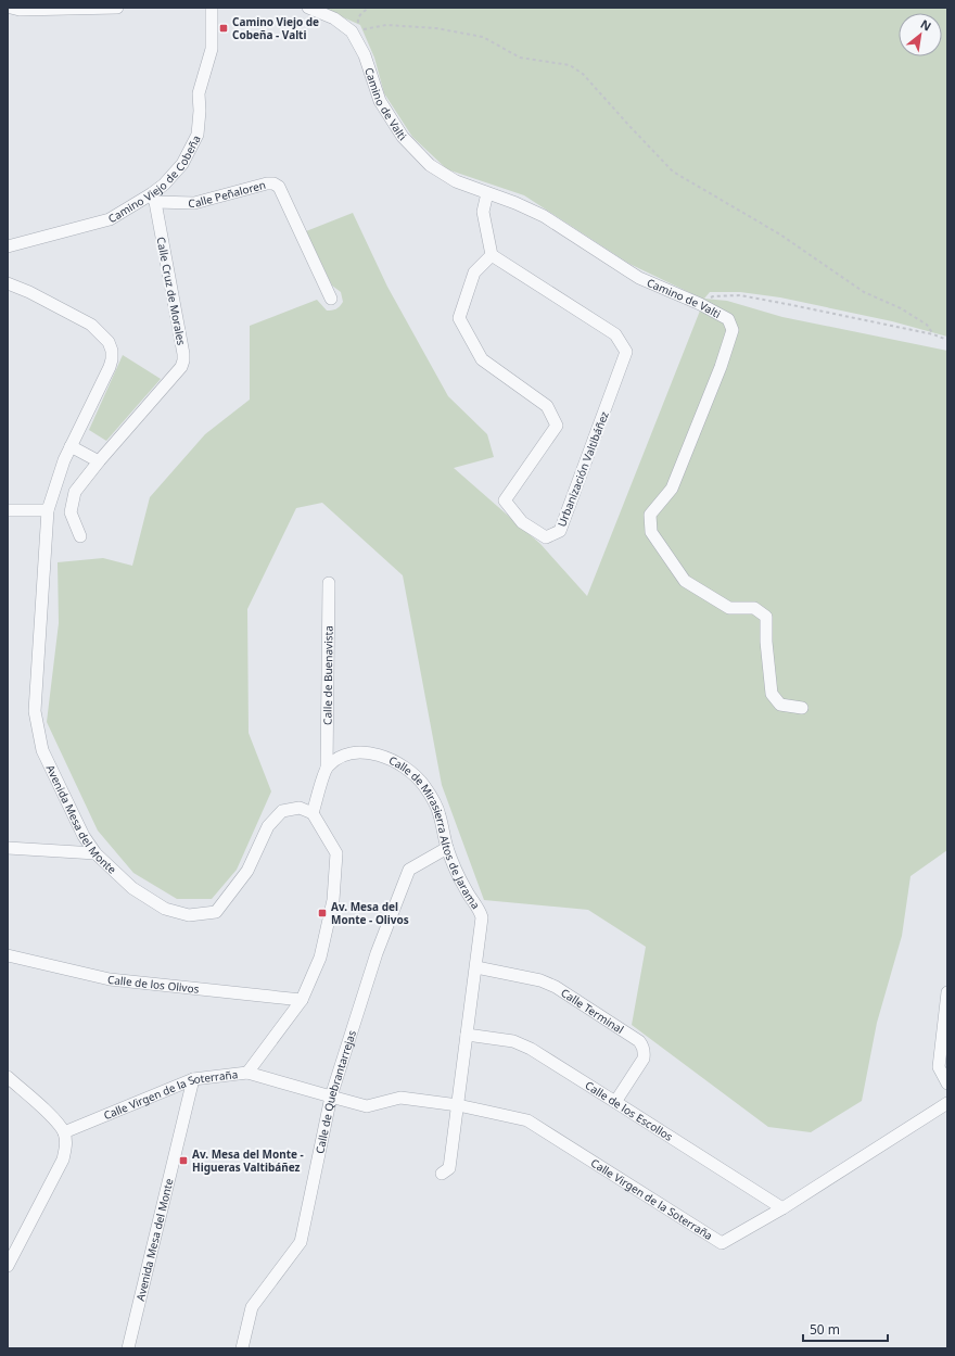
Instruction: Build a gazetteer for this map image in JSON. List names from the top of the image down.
{
  "streets": {
    "street": [
      "Camino de Valti",
      "Camino Viejo de Cobeña",
      "Calle Peñaloren",
      "Calle Cruz de Morales",
      "Urbanización Valtibáñez",
      "Calle de Buenavista",
      "Avenida Mesa del Monte",
      "Calle de Mirasierra Altos de Jarama",
      "Calle de los Olivos",
      "Calle Terminal",
      "Calle de Quebrantarrejas",
      "Calle Virgen de la Soterraña",
      "Calle de los Escollos"
    ]
  },
  "crossings": [
    ["Camino Viejo de Cobeña", "Calle Peñaloren"],
    ["Camino Viejo de Cobeña", "Calle Cruz de Morales"],
    ["Calle Peñaloren", "Calle Cruz de Morales"],
    ["Calle de Buenavista", "Calle de Mirasierra Altos de Jarama"],
    ["Avenida Mesa del Monte", "Calle Virgen de la Soterraña"],
    ["Calle de Mirasierra Altos de Jarama", "Calle Terminal"],
    ["Calle de Mirasierra Altos de Jarama", "Calle de Quebrantarrejas"],
    ["Calle de Mirasierra Altos de Jarama", "Calle Virgen de la Soterraña"],
    ["Calle de Mirasierra Altos de Jarama", "Calle de los Escollos"],
    ["Calle Terminal", "Calle de los Escollos"],
    ["Calle de Quebrantarrejas", "Calle Virgen de la Soterraña"],
    ["Calle Virgen de la Soterraña", "Calle de los Escollos"]
  ],
  "places": {
    "transit": ["Camino Viejo de Cobeña - Valti", "Av. Mesa del Monte - Olivos", "Av. Mesa del Monte - Higueras Valtibáñez"]
  },
  "scale_bar": "50 m",
  "north": "top right"
}
